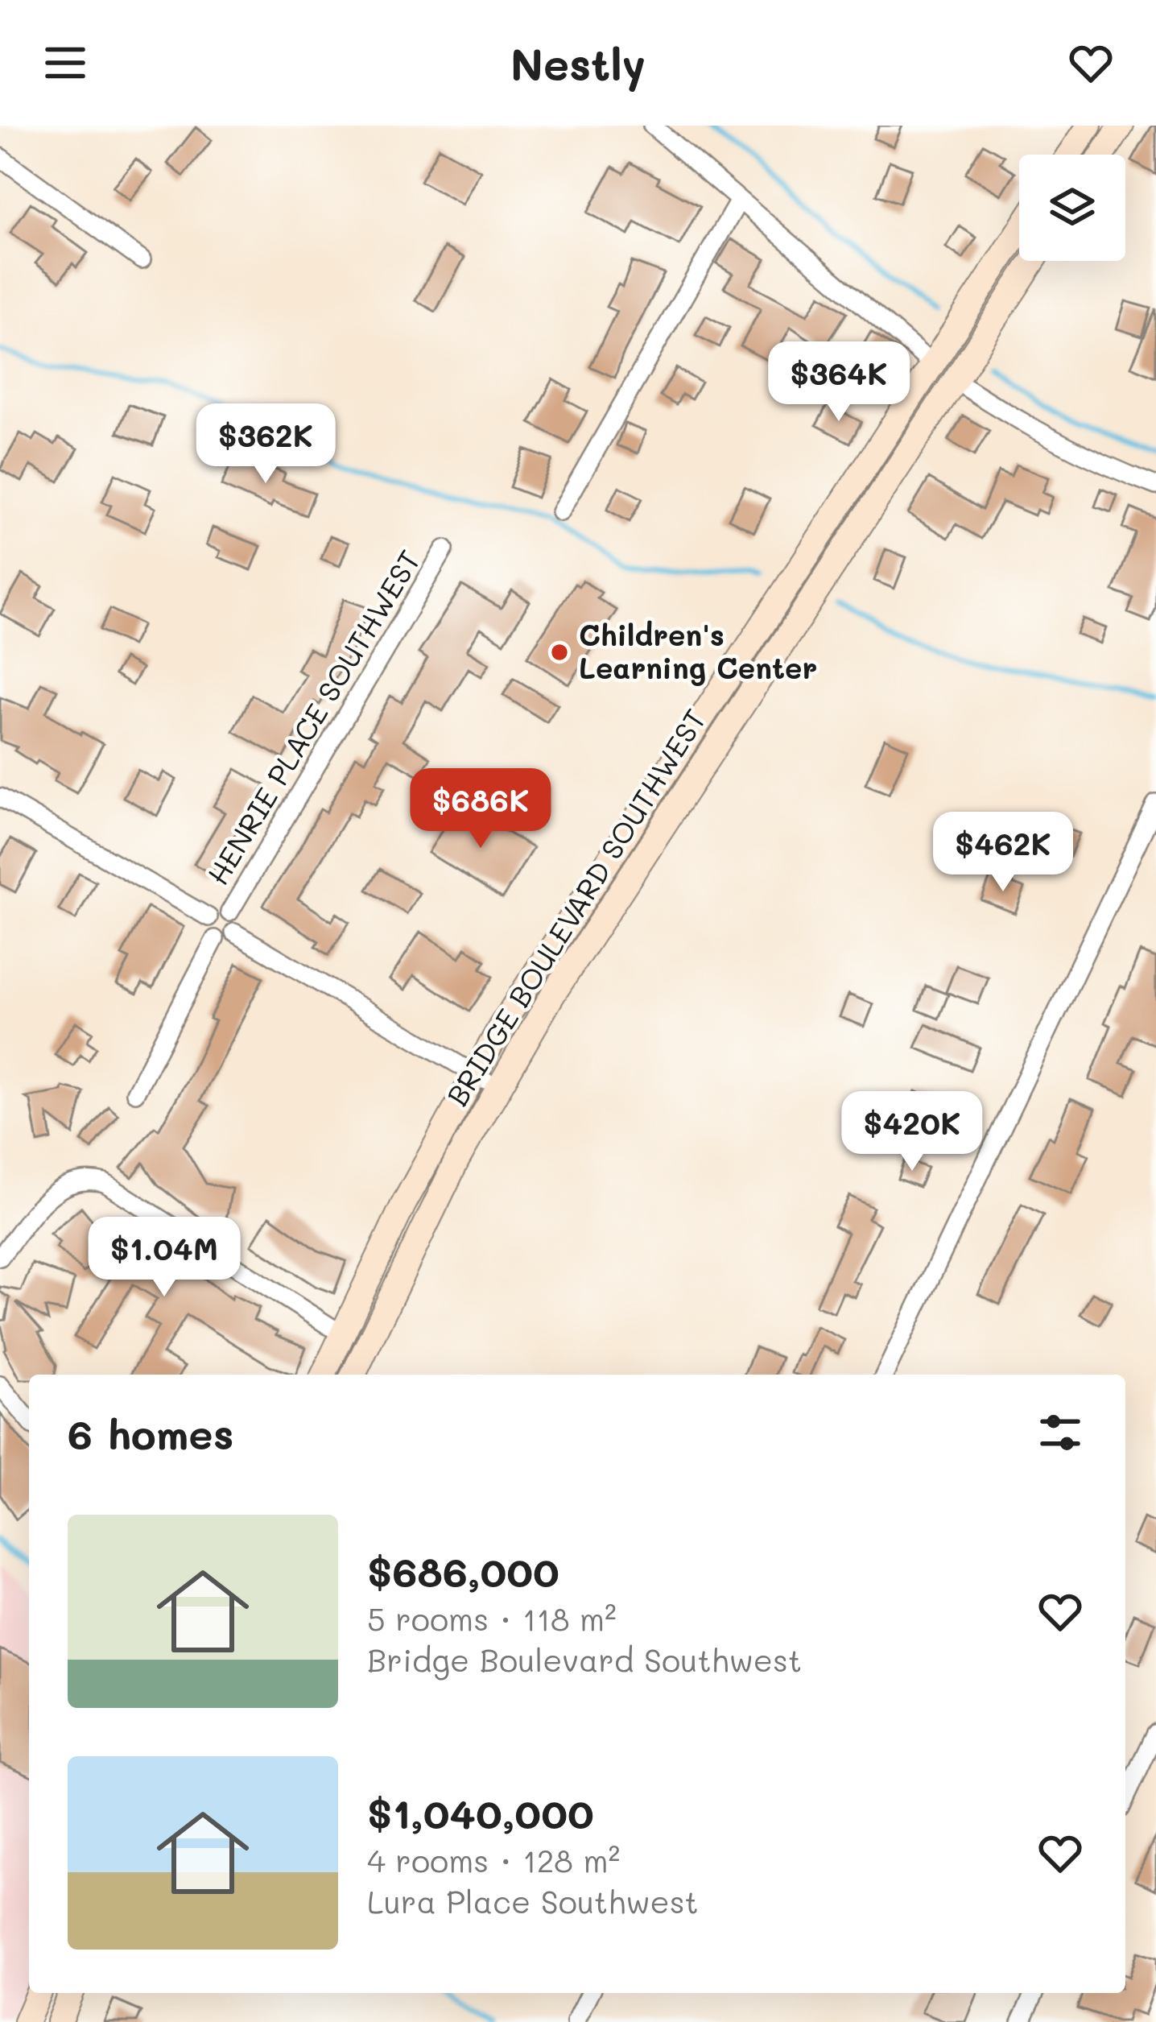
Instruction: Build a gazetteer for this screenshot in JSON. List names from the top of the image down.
{
  "streets": {
    "main road": ["BRIDGE BOULEVARD SOUTHWEST"],
    "street": ["HENRIE PLACE SOUTHWEST"]
  },
  "places": ["Children's Learning Center"],
  "page": {
    "header": "Nestly",
    "price": [
      "$364K",
      "$362K",
      "$686K",
      "$462K",
      "$420K",
      "$1.04M"
    ],
    "heading": "6 homes",
    "list": [
      {
        "name": "$686,000",
        "note": "5 rooms · 118 m² · Bridge Boulevard Southwest"
      },
      {
        "name": "$1,040,000",
        "note": "4 rooms · 128 m² · Lura Place Southwest"
      }
    ]
  }
}
